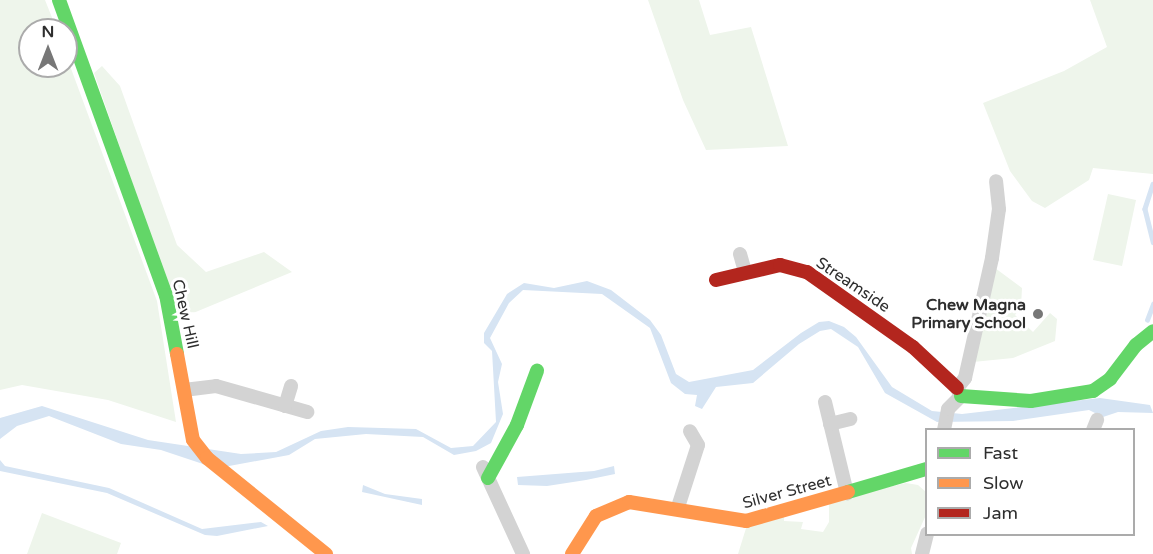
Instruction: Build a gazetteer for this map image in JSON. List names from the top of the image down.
{
  "streets": {
    "street": ["Streamside", "Chew Hill", "Silver Street"]
  },
  "places": ["Chew Magna Primary School"],
  "legend": ["Fast", "Slow", "Jam"],
  "north": "top"
}
